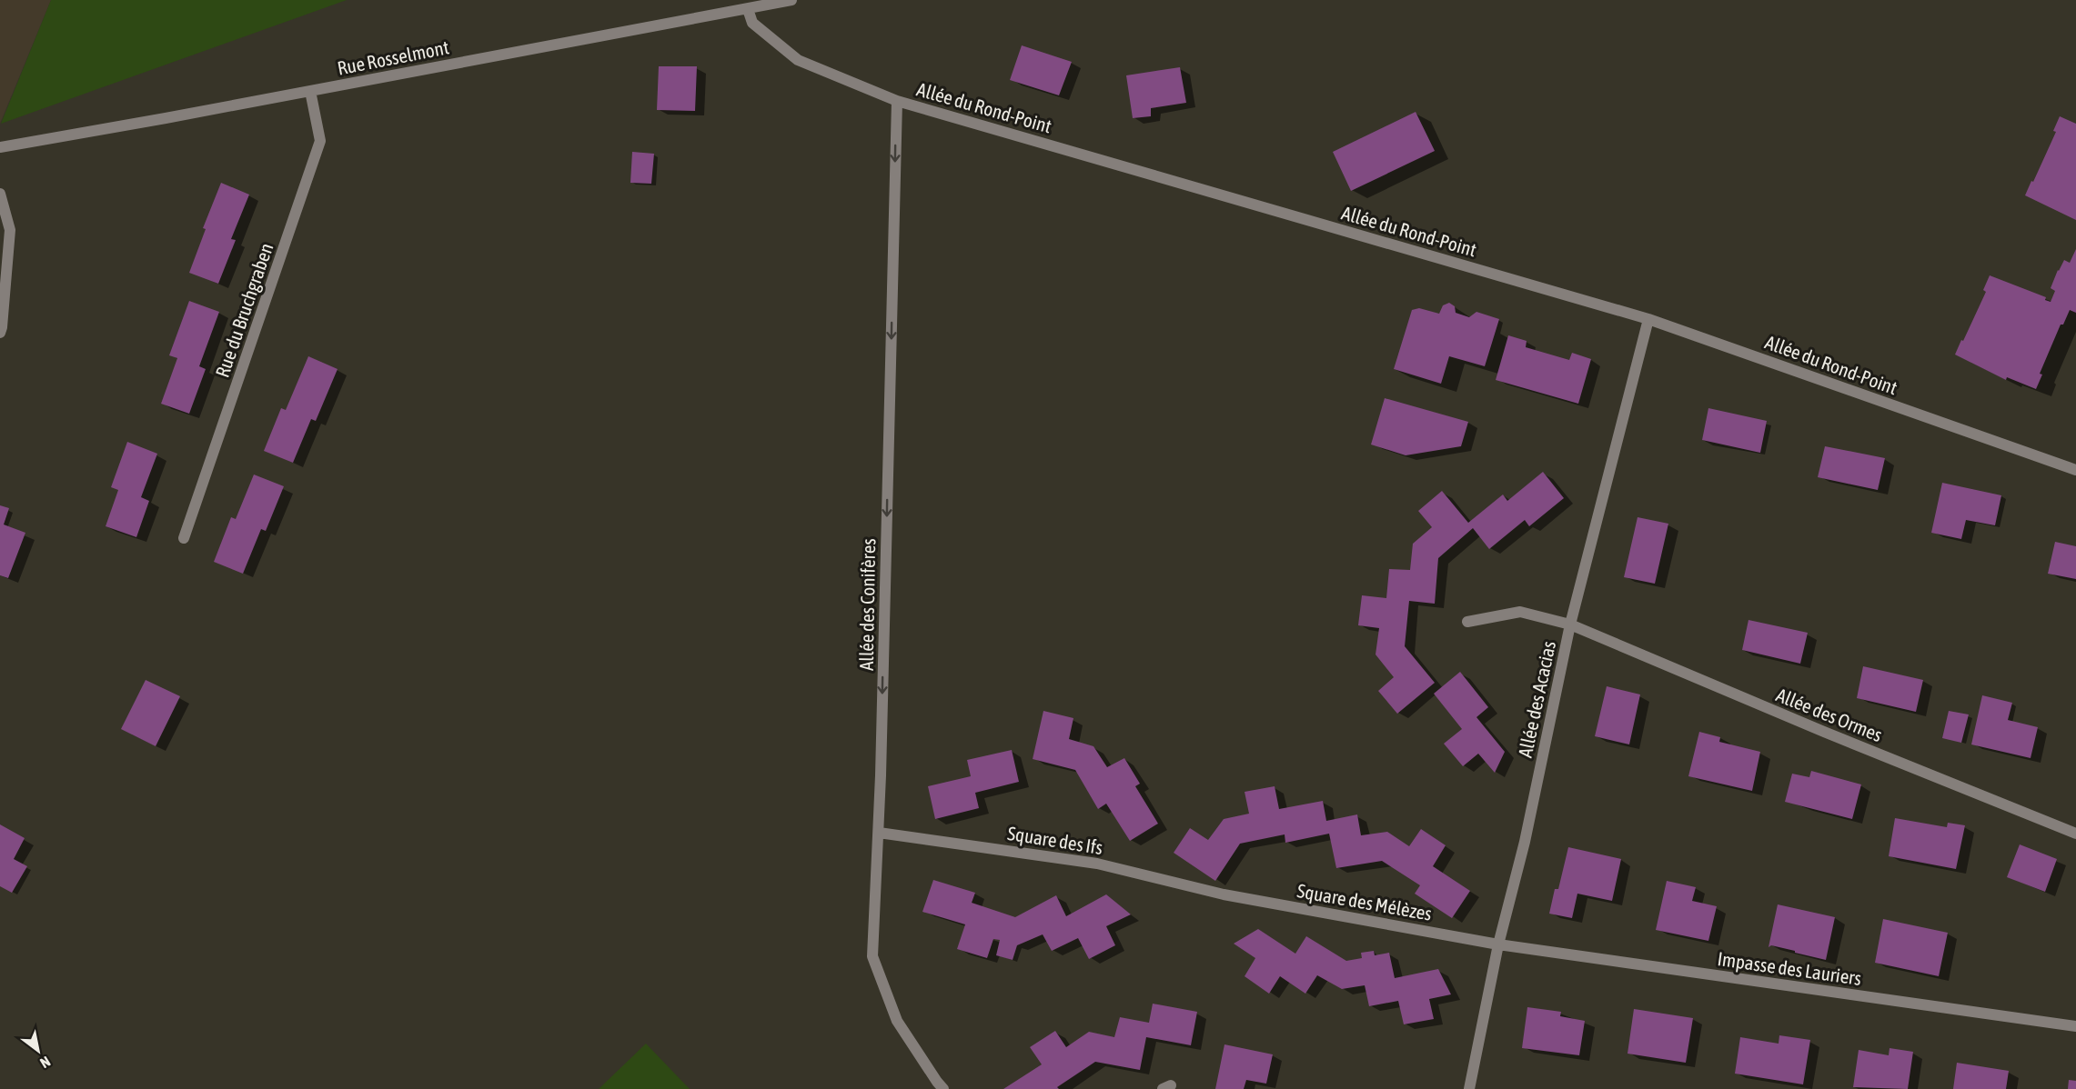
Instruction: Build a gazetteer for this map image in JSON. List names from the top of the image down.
{
  "streets": {
    "street": [
      "Rue Rosselmont",
      "Allée du Rond-Point",
      "Rue du Bruchgraben",
      "Allée des Conifères",
      "Allée des Acacias",
      "Allée des Ormes",
      "Square des Ifs",
      "Square des Mélèzes",
      "Impasse des Lauriers"
    ]
  },
  "crossings": [
    ["Rue Rosselmont", "Allée du Rond-Point"],
    ["Rue Rosselmont", "Rue du Bruchgraben"],
    ["Allée du Rond-Point", "Allée des Conifères"],
    ["Allée du Rond-Point", "Allée des Acacias"],
    ["Allée des Conifères", "Square des Ifs"],
    ["Allée des Acacias", "Allée des Ormes"],
    ["Allée des Acacias", "Square des Mélèzes"],
    ["Allée des Acacias", "Impasse des Lauriers"],
    ["Square des Ifs", "Square des Mélèzes"],
    ["Square des Mélèzes", "Impasse des Lauriers"]
  ],
  "one_way": ["Allée des Conifères"],
  "north": "bottom right"
}
